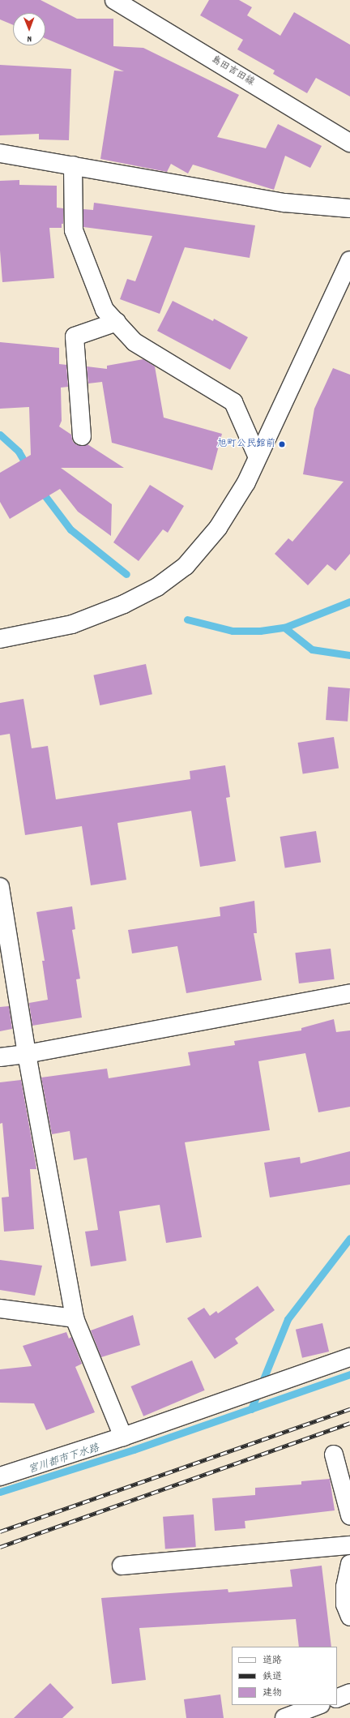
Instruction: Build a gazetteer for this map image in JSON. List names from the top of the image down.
{
  "streets": {
    "street": ["島田吉田線"]
  },
  "water": ["宮川都市下水路"],
  "places": ["旭町公民館前"],
  "legend": ["道路", "鉄道", "建物"],
  "north": "bottom"
}
